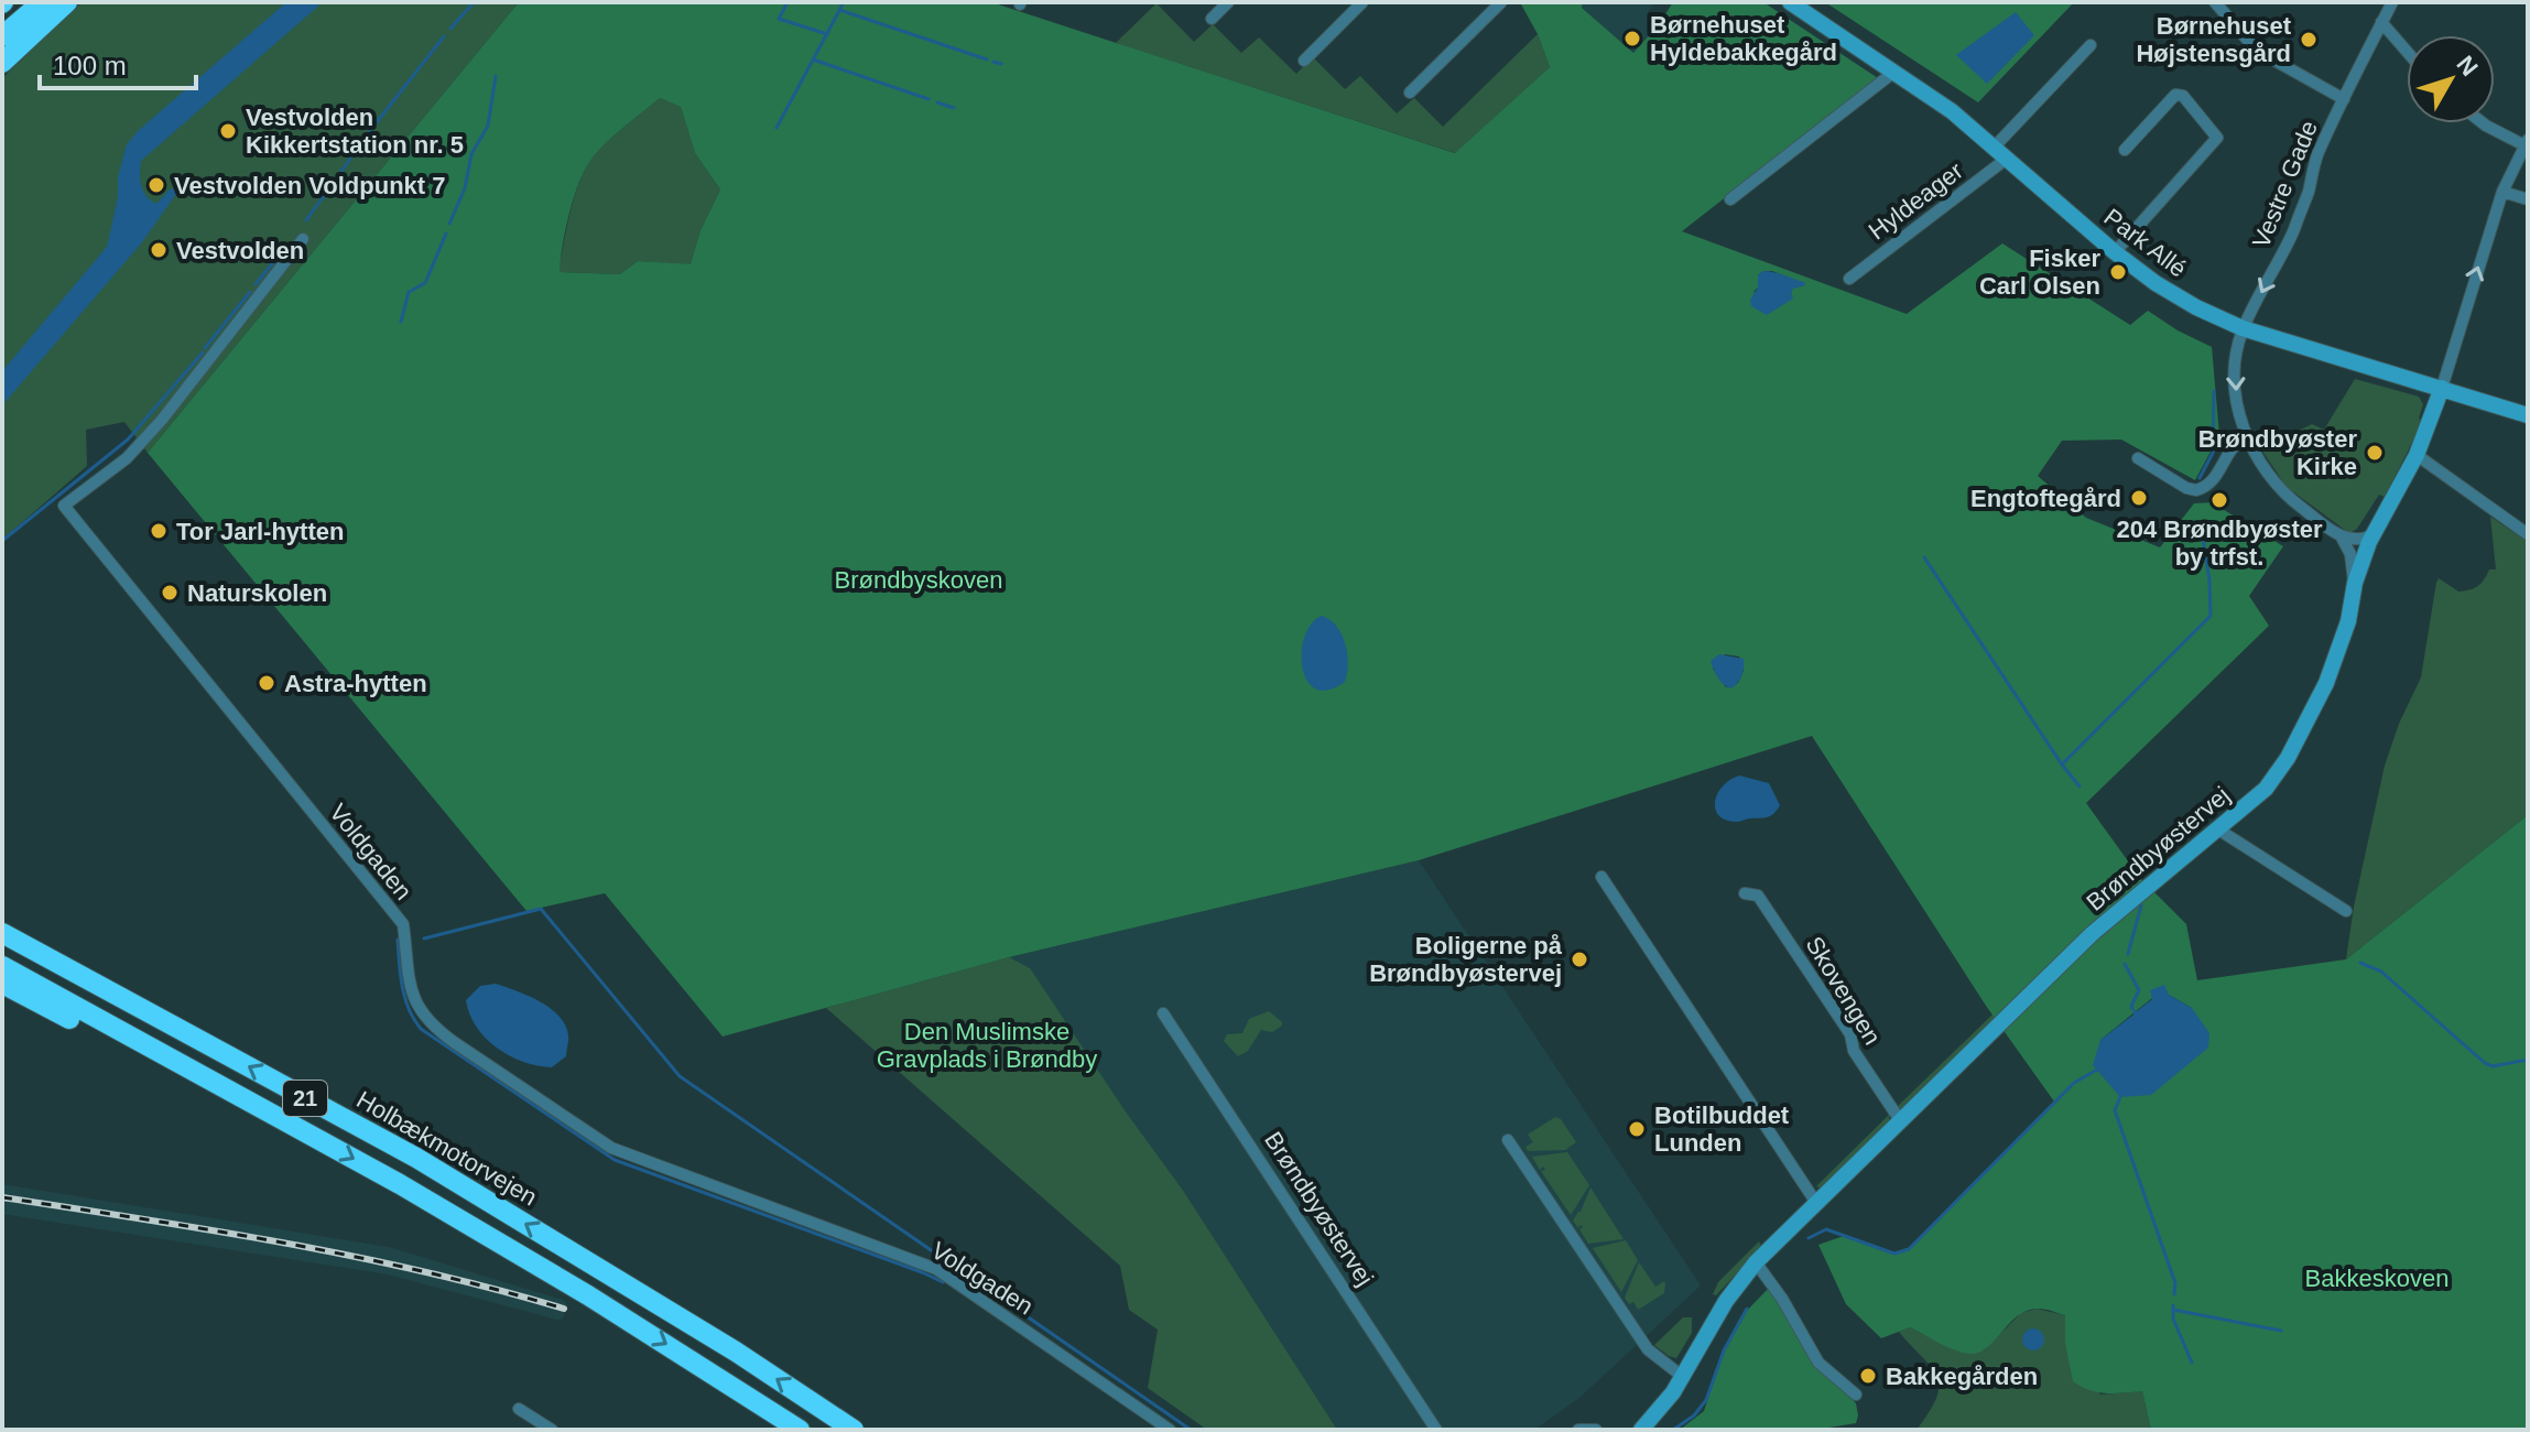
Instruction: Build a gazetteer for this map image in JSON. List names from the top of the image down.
{
  "streets": {
    "highway": ["21", "Holbækmotorvejen"],
    "street": [
      "Vestre Gade",
      "Hyldeager",
      "Park Allé",
      "Brøndbyøstervej",
      "Voldgaden",
      "Skovengen"
    ]
  },
  "crossings": [
    ["Vestre Gade", "Park Allé"],
    ["Hyldeager", "Park Allé"],
    ["Park Allé", "Brøndbyøstervej"],
    ["Brøndbyøstervej", "Skovengen"]
  ],
  "one_way": ["Vestre Gade"],
  "parks": ["Brøndbyskoven", "Den Muslimske Gravplads i Brøndby", "Bakkeskoven"],
  "places": [
    "Børnehuset Hyldebakkegård",
    "Børnehuset Højstensgård",
    "Vestvolden Kikkertstation nr. 5",
    "Vestvolden Voldpunkt 7",
    "Vestvolden",
    "Fisker Carl Olsen",
    "Brøndbyøster Kirke",
    "Engtoftegård",
    "204 Brøndbyøster by trfst.",
    "Tor Jarl-hytten",
    "Naturskolen",
    "Astra-hytten",
    "Boligerne på Brøndbyøstervej",
    "Botilbuddet Lunden",
    "Bakkegården"
  ],
  "scale_bar": "100 m",
  "north": "top right"
}
